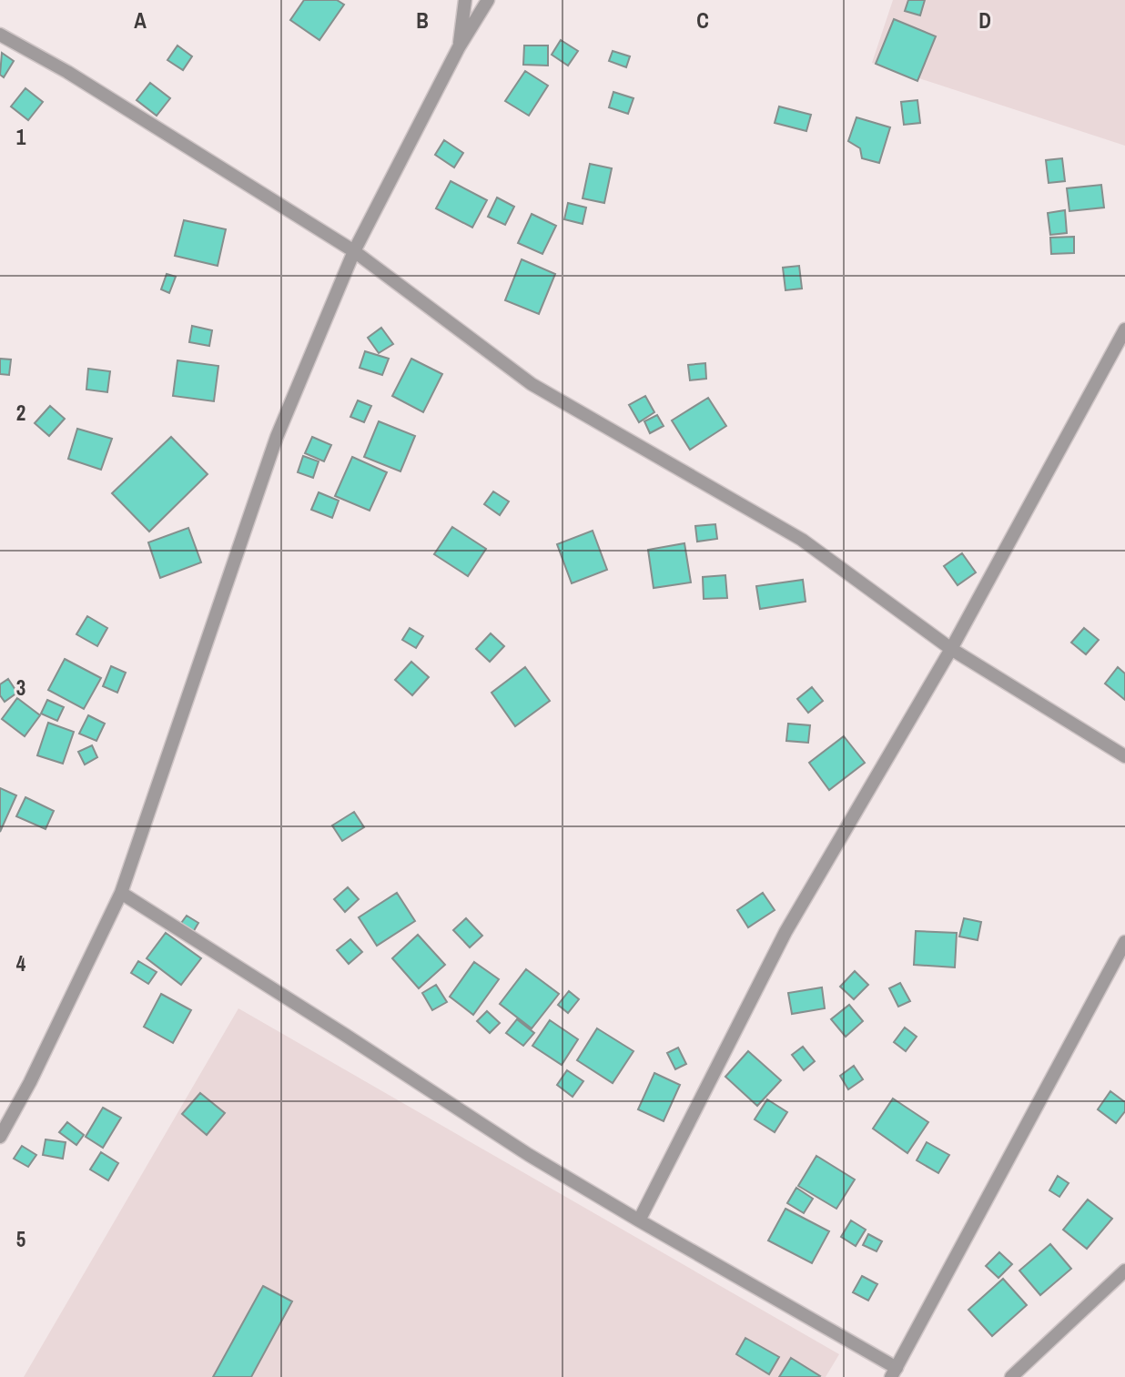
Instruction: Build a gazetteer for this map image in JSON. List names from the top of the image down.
{
  "grid": {
    "columns": [
      "A",
      "B",
      "C",
      "D"
    ],
    "rows": [
      "1",
      "2",
      "3",
      "4",
      "5"
    ]
  }
}
